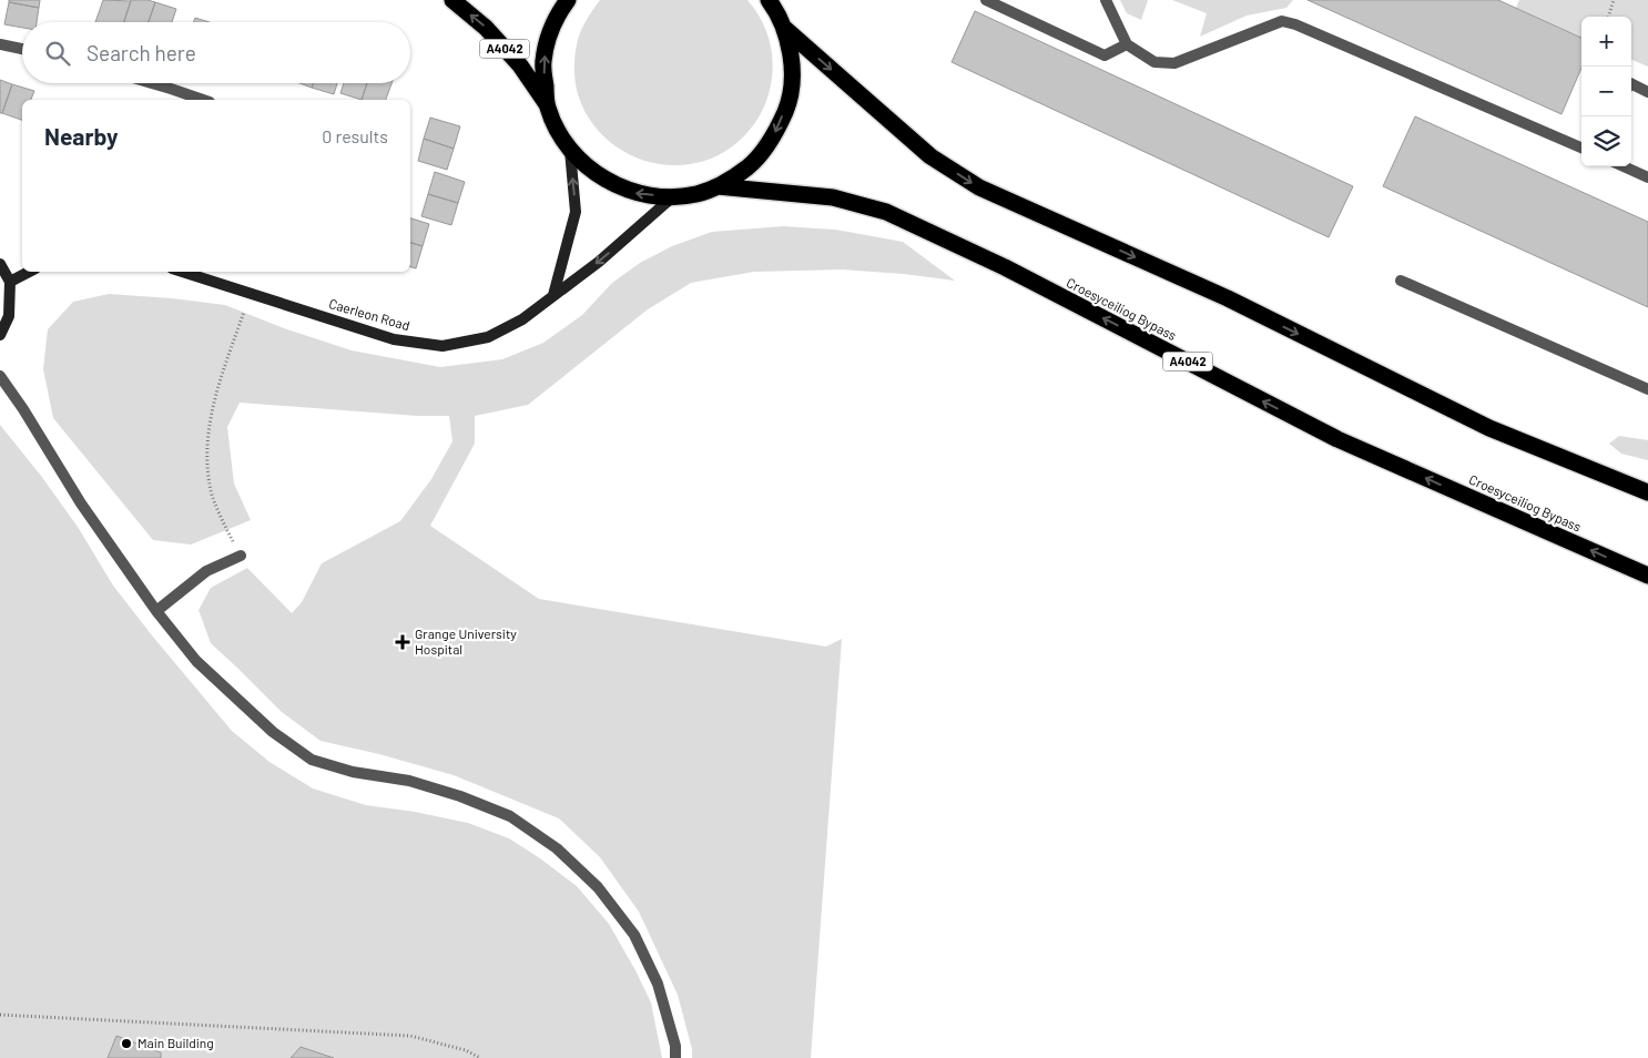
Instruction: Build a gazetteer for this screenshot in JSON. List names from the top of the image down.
{
  "streets": {
    "highway": ["A4042", "Croesyceiliog Bypass"],
    "main road": ["Caerleon Road"]
  },
  "places": {
    "health": ["Grange University Hospital"],
    "other": ["Main Building"]
  },
  "page": {
    "map_buttons": ["+", "−"],
    "search": "Search here",
    "heading": ["Nearby", "0 results"]
  }
}
